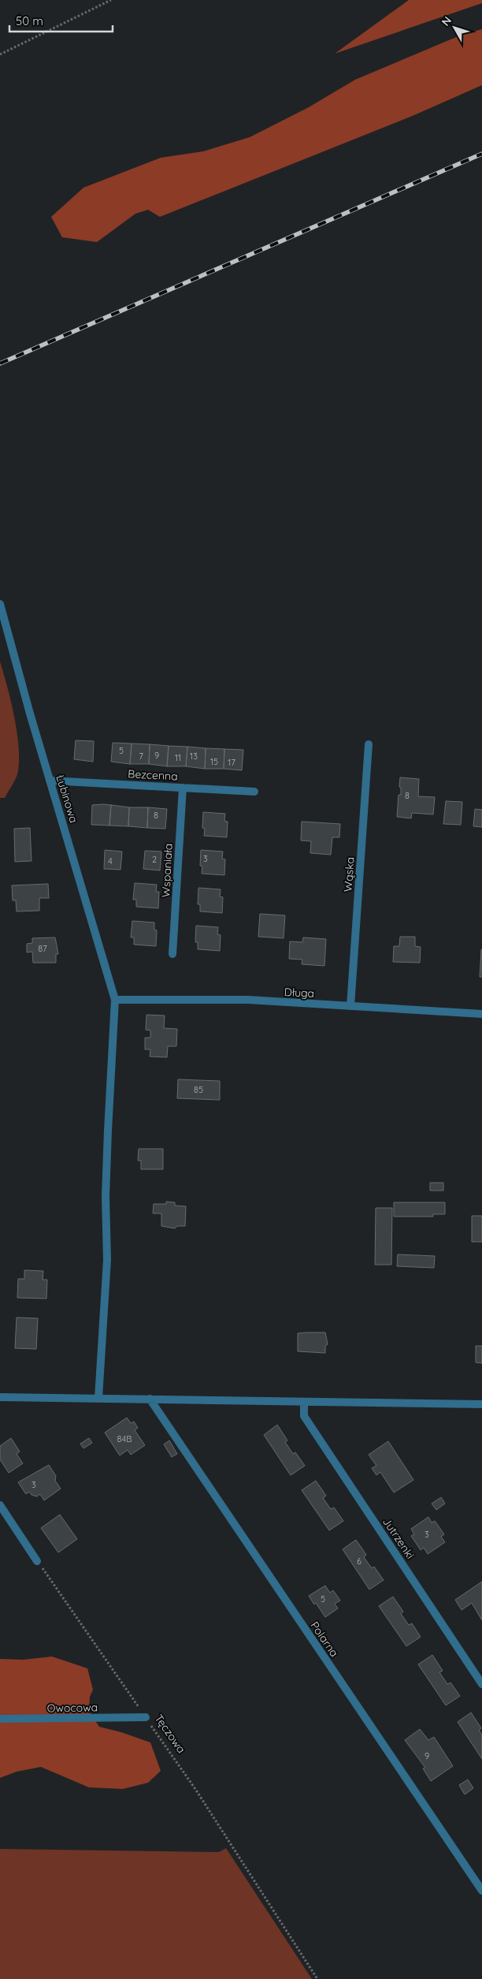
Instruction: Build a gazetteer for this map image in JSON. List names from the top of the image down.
{
  "streets": {
    "street": [
      "Bezcenna",
      "Łubinowa",
      "Wspaniała",
      "Wąska",
      "Długa",
      "Jutrzenki",
      "Polarna",
      "Owocowa"
    ],
    "path": ["Tęczowa"]
  },
  "crossings": [
    ["Bezcenna", "Łubinowa"],
    ["Bezcenna", "Wspaniała"],
    ["Łubinowa", "Długa"],
    ["Wąska", "Długa"],
    ["Owocowa", "Tęczowa"]
  ],
  "house_numbers": [
    "5",
    "9",
    "7",
    "13",
    "11",
    "15",
    "17",
    "8",
    "8",
    "3",
    "2",
    "4",
    "87",
    "85",
    "84B",
    "3",
    "3",
    "6",
    "5",
    "9"
  ],
  "scale_bar": "50 m",
  "north": "top left"
}
